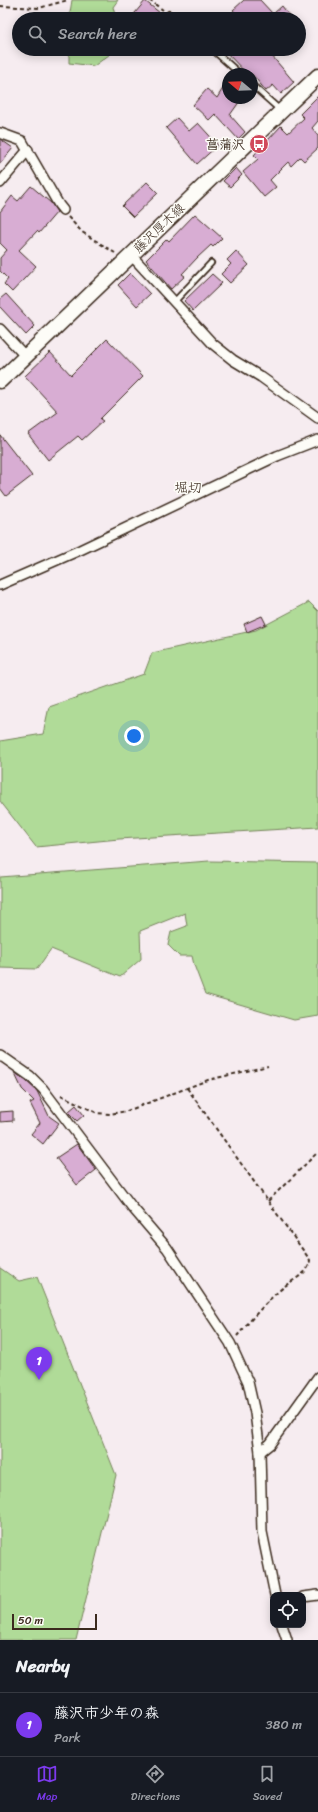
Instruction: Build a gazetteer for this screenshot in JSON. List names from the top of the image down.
{
  "streets": {
    "main road": ["藤沢厚木線"]
  },
  "districts": ["堀切"],
  "places": {
    "bus stop": ["菖蒲沢"]
  },
  "scale_bar": "50 m",
  "north": "left",
  "page": {
    "search": "Search here",
    "pins": "1",
    "scale": "50 m",
    "heading": "Nearby",
    "list": [
      {
        "mark": "1",
        "name": "藤沢市少年の森",
        "note": "Park",
        "value": "380 m"
      }
    ],
    "nav": ["Map", "Directions", "Saved"]
  }
}
